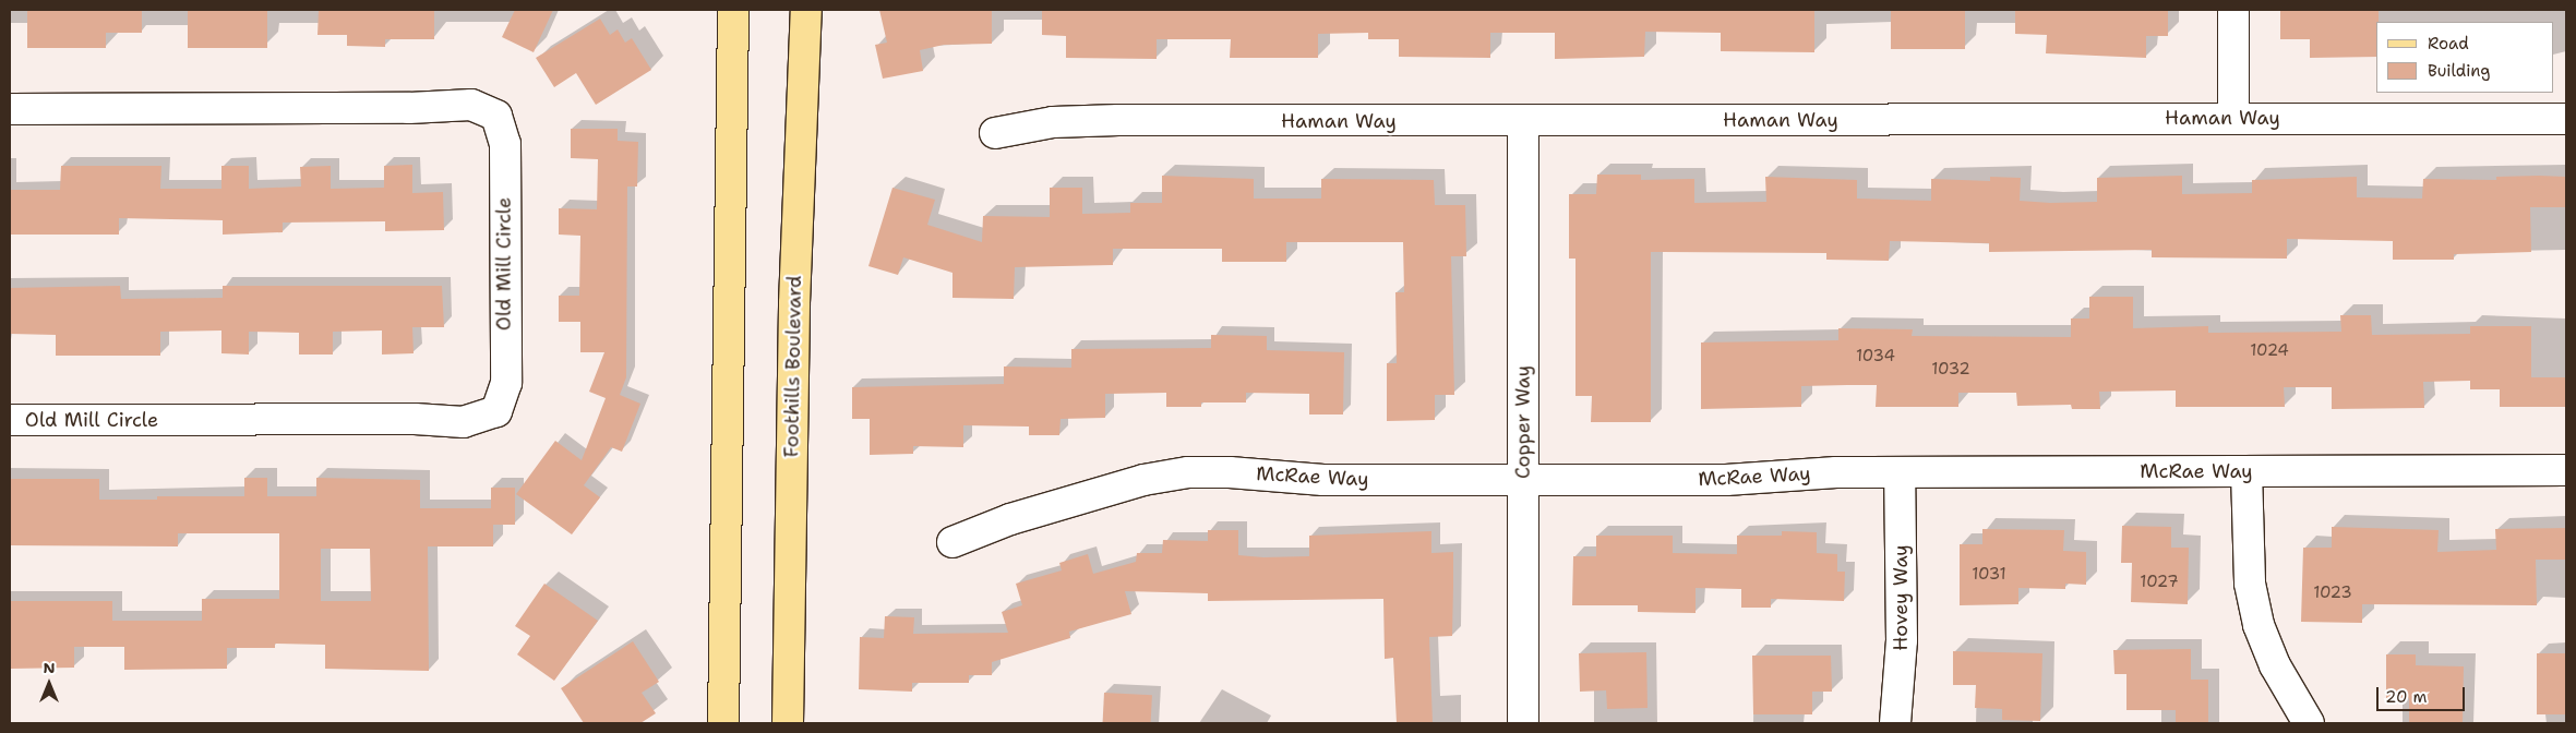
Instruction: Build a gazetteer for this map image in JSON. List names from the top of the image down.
{
  "streets": {
    "main road": ["Foothills Boulevard"],
    "street": [
      "Haman Way",
      "Old Mill Circle",
      "Copper Way",
      "McRae Way",
      "Hovey Way"
    ]
  },
  "crossings": [
    ["Haman Way", "Copper Way"],
    ["Copper Way", "McRae Way"],
    ["McRae Way", "Hovey Way"]
  ],
  "house_numbers": [
    "1024",
    "1034",
    "1032",
    "1031",
    "1027",
    "1023"
  ],
  "legend": ["Road", "Building"],
  "scale_bar": "20 m",
  "north": "top"
}
